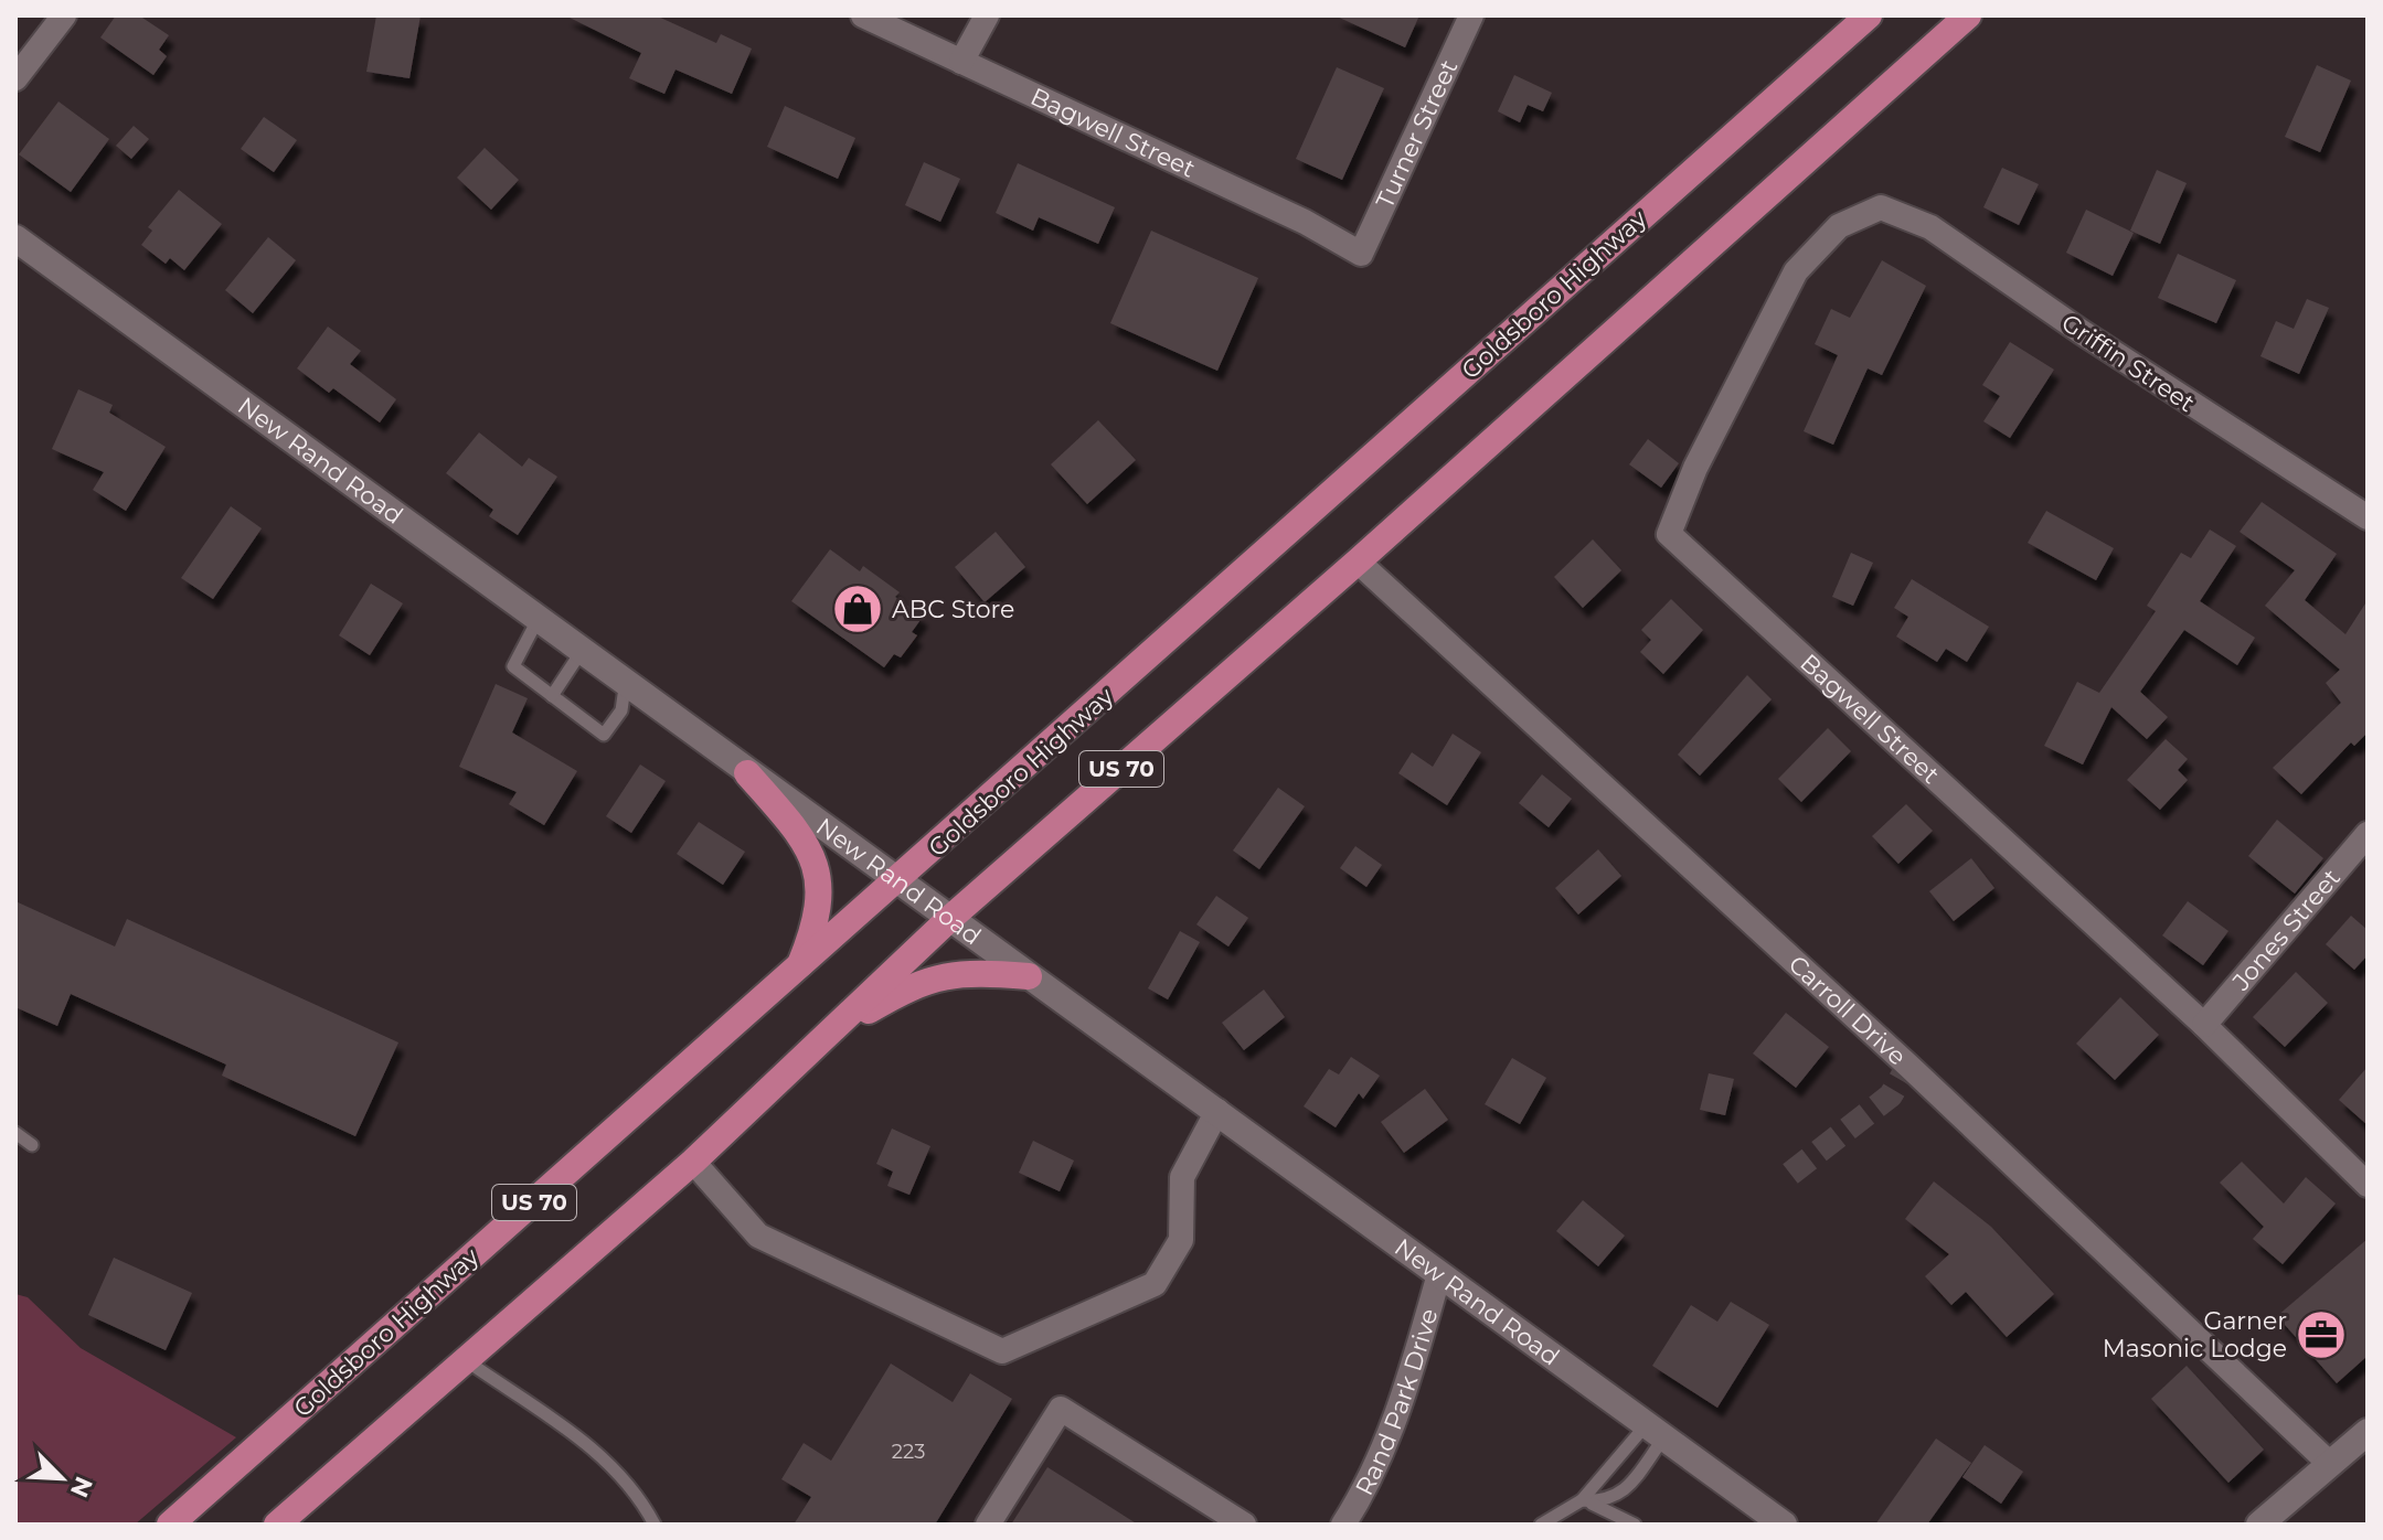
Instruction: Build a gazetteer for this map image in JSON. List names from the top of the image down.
{
  "streets": {
    "main road": ["Goldsboro Highway", "US 70"],
    "street": [
      "Bagwell Street",
      "Turner Street",
      "Griffin Street",
      "New Rand Road",
      "Jones Street",
      "Carroll Drive",
      "Rand Park Drive"
    ]
  },
  "crossings": [
    ["Bagwell Street", "Turner Street"],
    ["Bagwell Street", "Griffin Street"],
    ["Bagwell Street", "Jones Street"],
    ["Goldsboro Highway", "New Rand Road"],
    ["New Rand Road", "US 70"],
    ["New Rand Road", "Rand Park Drive"],
    ["US 70", "Carroll Drive"]
  ],
  "places": {
    "shop": ["ABC Store"],
    "office": ["Garner Masonic Lodge"]
  },
  "house_numbers": ["223"],
  "north": "bottom right"
}
